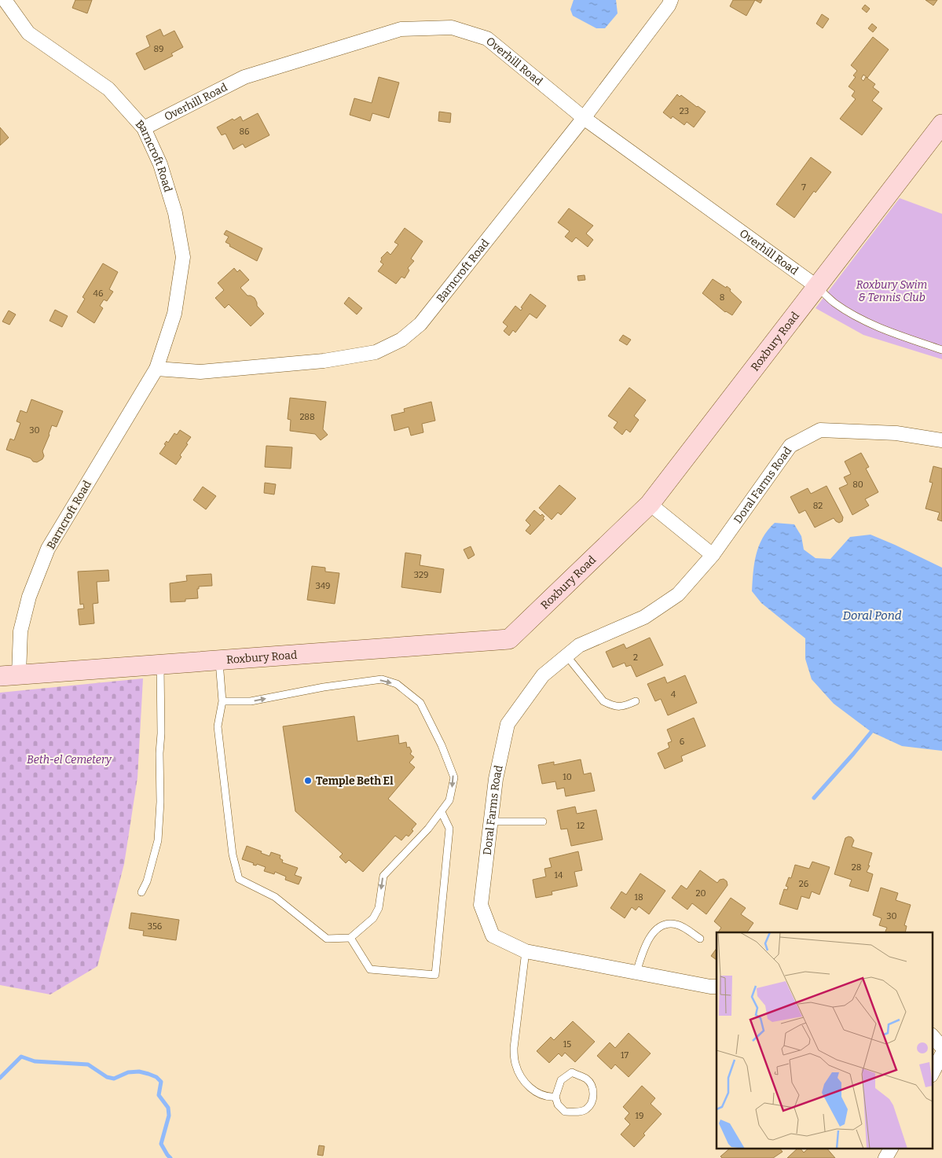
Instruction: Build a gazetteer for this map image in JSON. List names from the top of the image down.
{
  "streets": {
    "street": [
      "Overhill Road",
      "Barncroft Road",
      "Roxbury Road",
      "Doral Farms Road"
    ]
  },
  "crossings": [
    ["Overhill Road", "Barncroft Road"],
    ["Overhill Road", "Roxbury Road"],
    ["Barncroft Road", "Roxbury Road"]
  ],
  "water": ["Doral Pond"],
  "parks": ["Roxbury Swim & Tennis Club", "Beth-el Cemetery"],
  "places": ["Temple Beth El"],
  "house_numbers": [
    "89",
    "23",
    "86",
    "7",
    "46",
    "8",
    "288",
    "30",
    "80",
    "82",
    "329",
    "349",
    "2",
    "4",
    "6",
    "10",
    "12",
    "28",
    "14",
    "26",
    "20",
    "18",
    "30",
    "356",
    "15",
    "17",
    "19"
  ]
}
